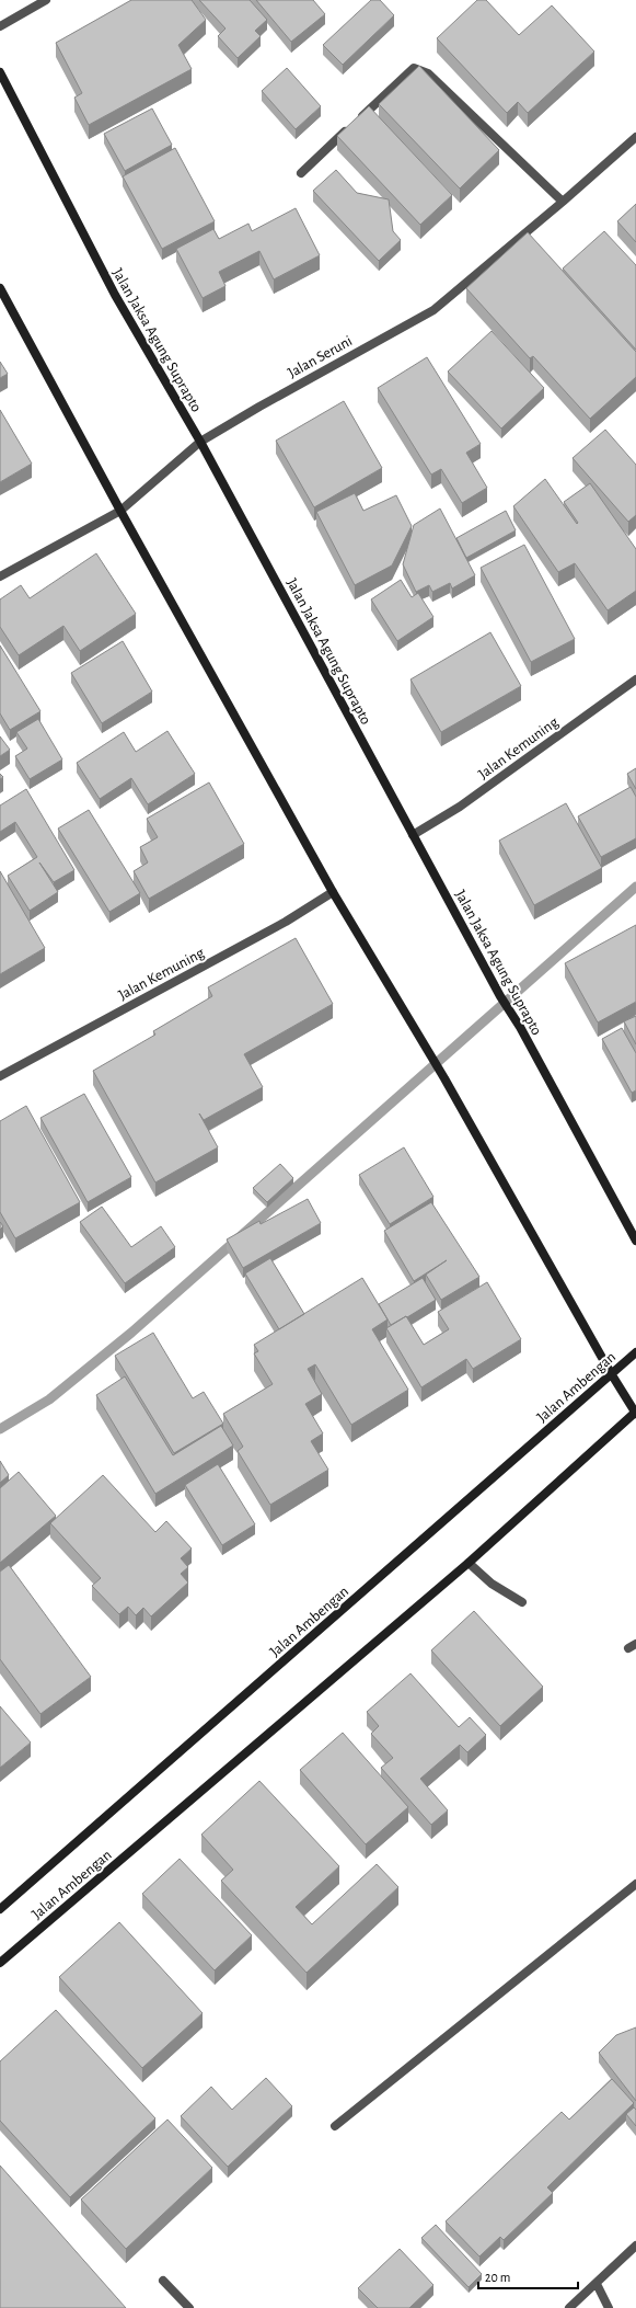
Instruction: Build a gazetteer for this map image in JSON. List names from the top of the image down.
{
  "streets": {
    "street": [
      "Jalan Jaksa Agung Suprapto",
      "Jalan Seruni",
      "Jalan Kemuning",
      "Jalan Ambengan"
    ]
  },
  "crossings": [
    ["Jalan Jaksa Agung Suprapto", "Jalan Seruni"],
    ["Jalan Jaksa Agung Suprapto", "Jalan Kemuning"]
  ],
  "scale_bar": "20 m"
}
